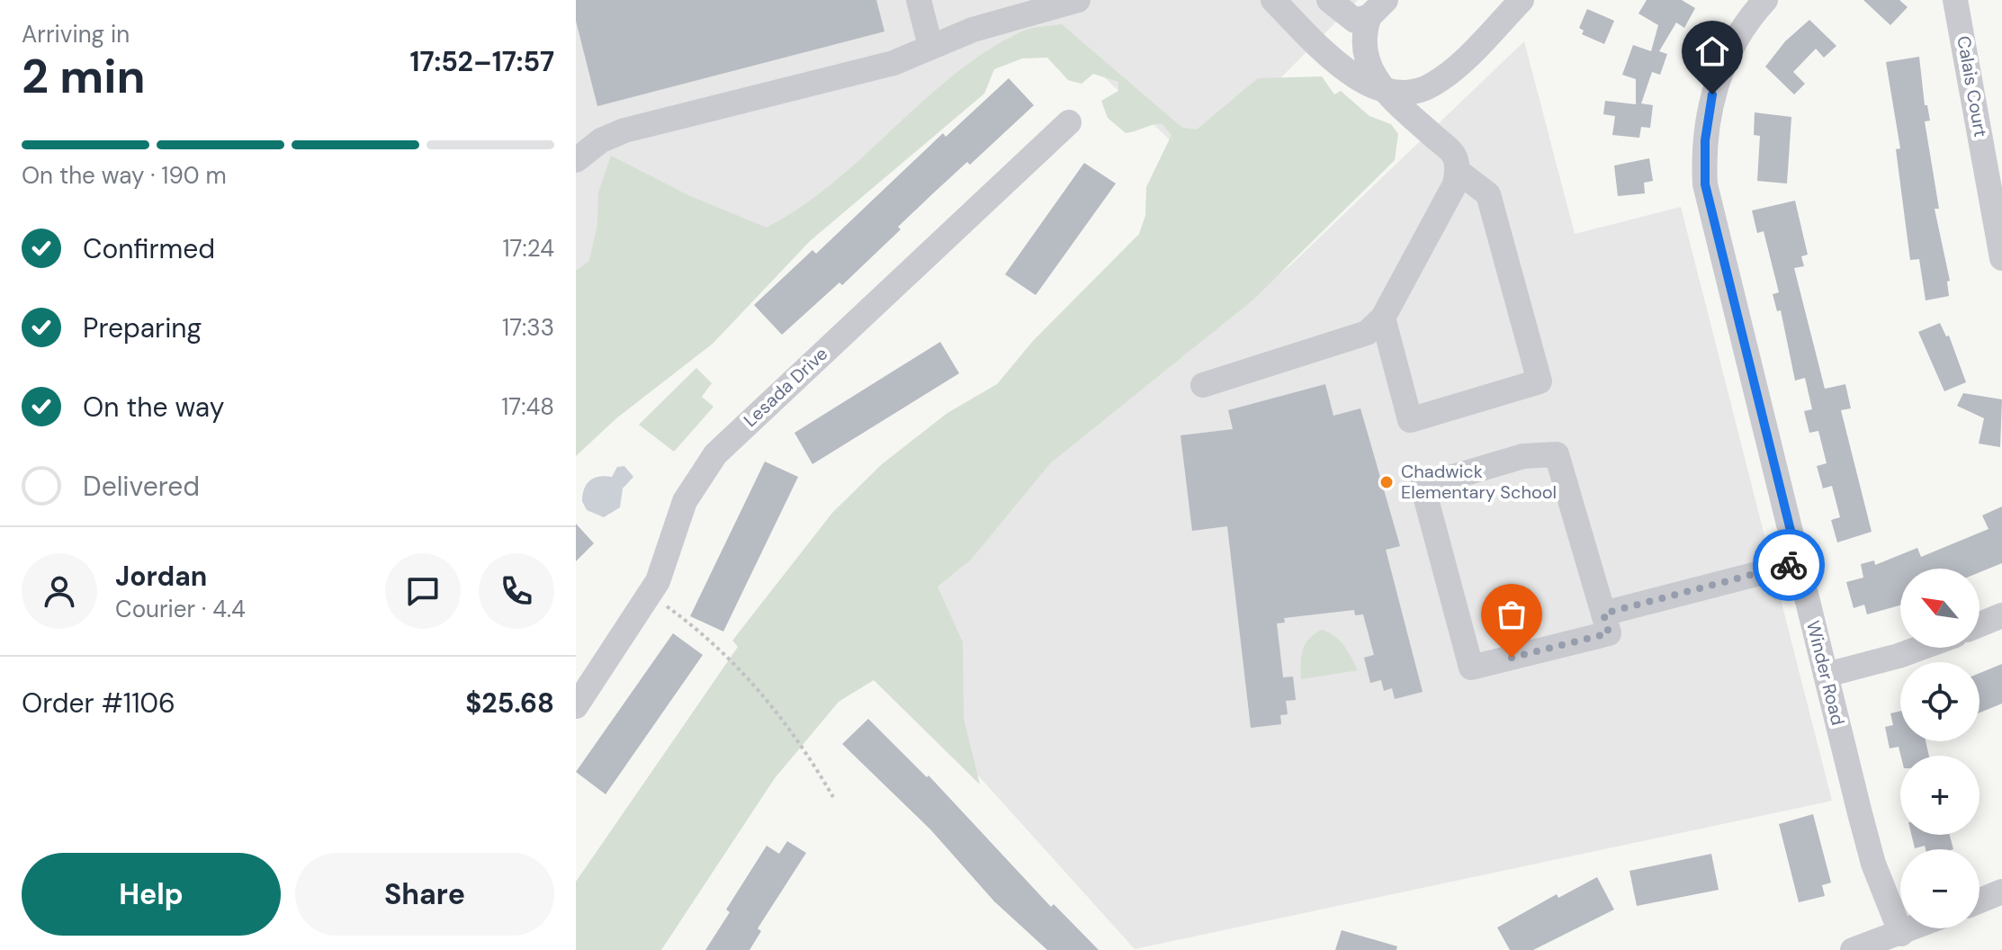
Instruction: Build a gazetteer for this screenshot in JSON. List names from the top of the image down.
{
  "streets": {
    "street": ["Calais Court", "Lesada Drive", "Winder Road"]
  },
  "places": ["Chadwick Elementary School"],
  "north": "top left",
  "page": {
    "heading": ["2 min", "Arriving in", "17:52–17:57"],
    "panel": [
      "Jordan",
      "Courier · 4.4",
      "Order #1106",
      "$25.68"
    ],
    "bar": "On the way · 190 m",
    "list": [
      ["Confirmed", "17:24"],
      ["Preparing", "17:33"],
      ["On the way", "17:48"],
      "Delivered"
    ],
    "map_buttons": ["+", "−"],
    "buttons": ["Help", "Share"]
  }
}
